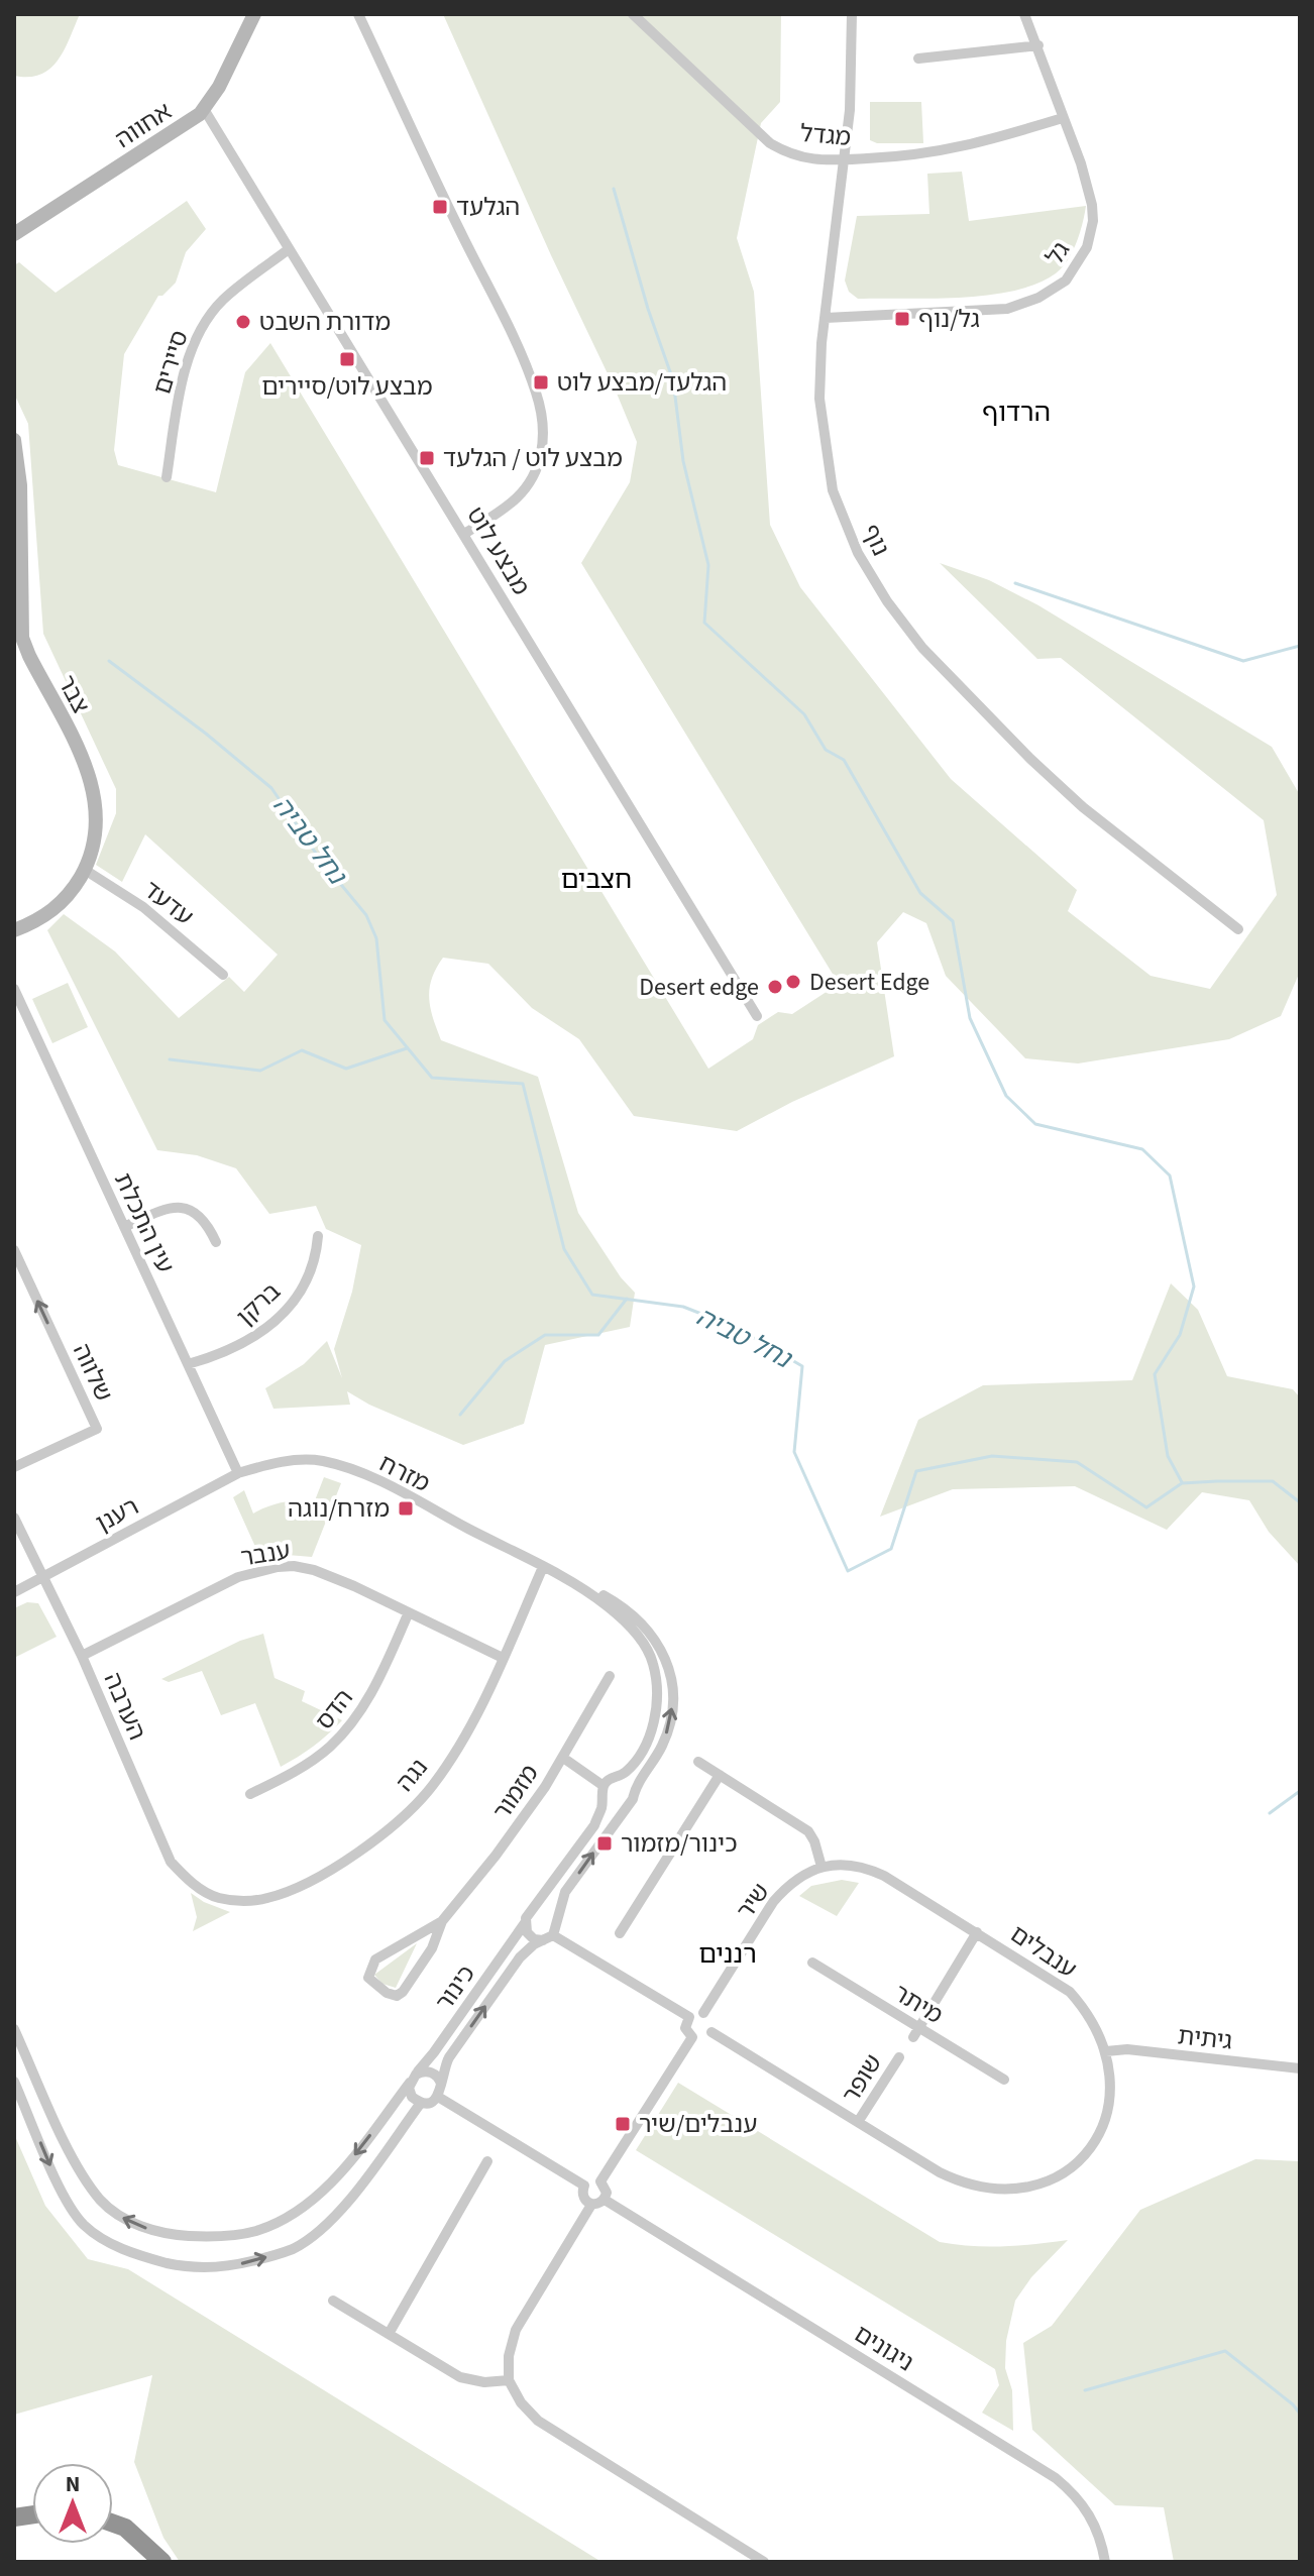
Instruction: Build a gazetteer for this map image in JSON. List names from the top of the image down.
{
  "streets": {
    "street": [
      "אחווה",
      "מגדל",
      "גל",
      "סיירים",
      "נוף",
      "מבצע לוט",
      "צבר",
      "עדעד",
      "עין התכלת",
      "ברקן",
      "שלווה",
      "מזרח",
      "רענן",
      "ענבר",
      "הערבה",
      "הדס",
      "נגה",
      "מזמור",
      "שיר",
      "ענבלים",
      "כינור",
      "מיתר",
      "גיתית",
      "שופר",
      "ניגונים"
    ]
  },
  "crossings": [
    ["אחווה", "מבצע לוט"],
    ["מגדל", "גל"],
    ["מגדל", "נוף"],
    ["גל", "נוף"],
    ["סיירים", "מבצע לוט"],
    ["צבר", "עדעד"],
    ["עין התכלת", "ברקן"],
    ["עין התכלת", "מזרח"],
    ["עין התכלת", "רענן"],
    ["מזרח", "רענן"],
    ["מזרח", "נגה"],
    ["רענן", "הערבה"],
    ["ענבר", "הערבה"],
    ["ענבר", "הדס"],
    ["ענבר", "נגה"],
    ["הערבה", "נגה"],
    ["שיר", "ענבלים"],
    ["ענבלים", "גיתית"],
    ["ענבלים", "שופר"]
  ],
  "districts": ["הרדוף", "חצבים", "רננים"],
  "water": ["נחל טביה"],
  "places": {
    "transit": [
      "הגלעד",
      "גל/נוף",
      "מבצע לוט/סיירים",
      "הגלעד/מבצע לוט",
      "מבצע לוט / הגלעד",
      "מזרח/נוגה",
      "כינור/מזמור",
      "ענבלים/שיר"
    ],
    "other": ["מדורת השבט", "Desert Edge", "Desert edge"]
  },
  "north": "top"
}
